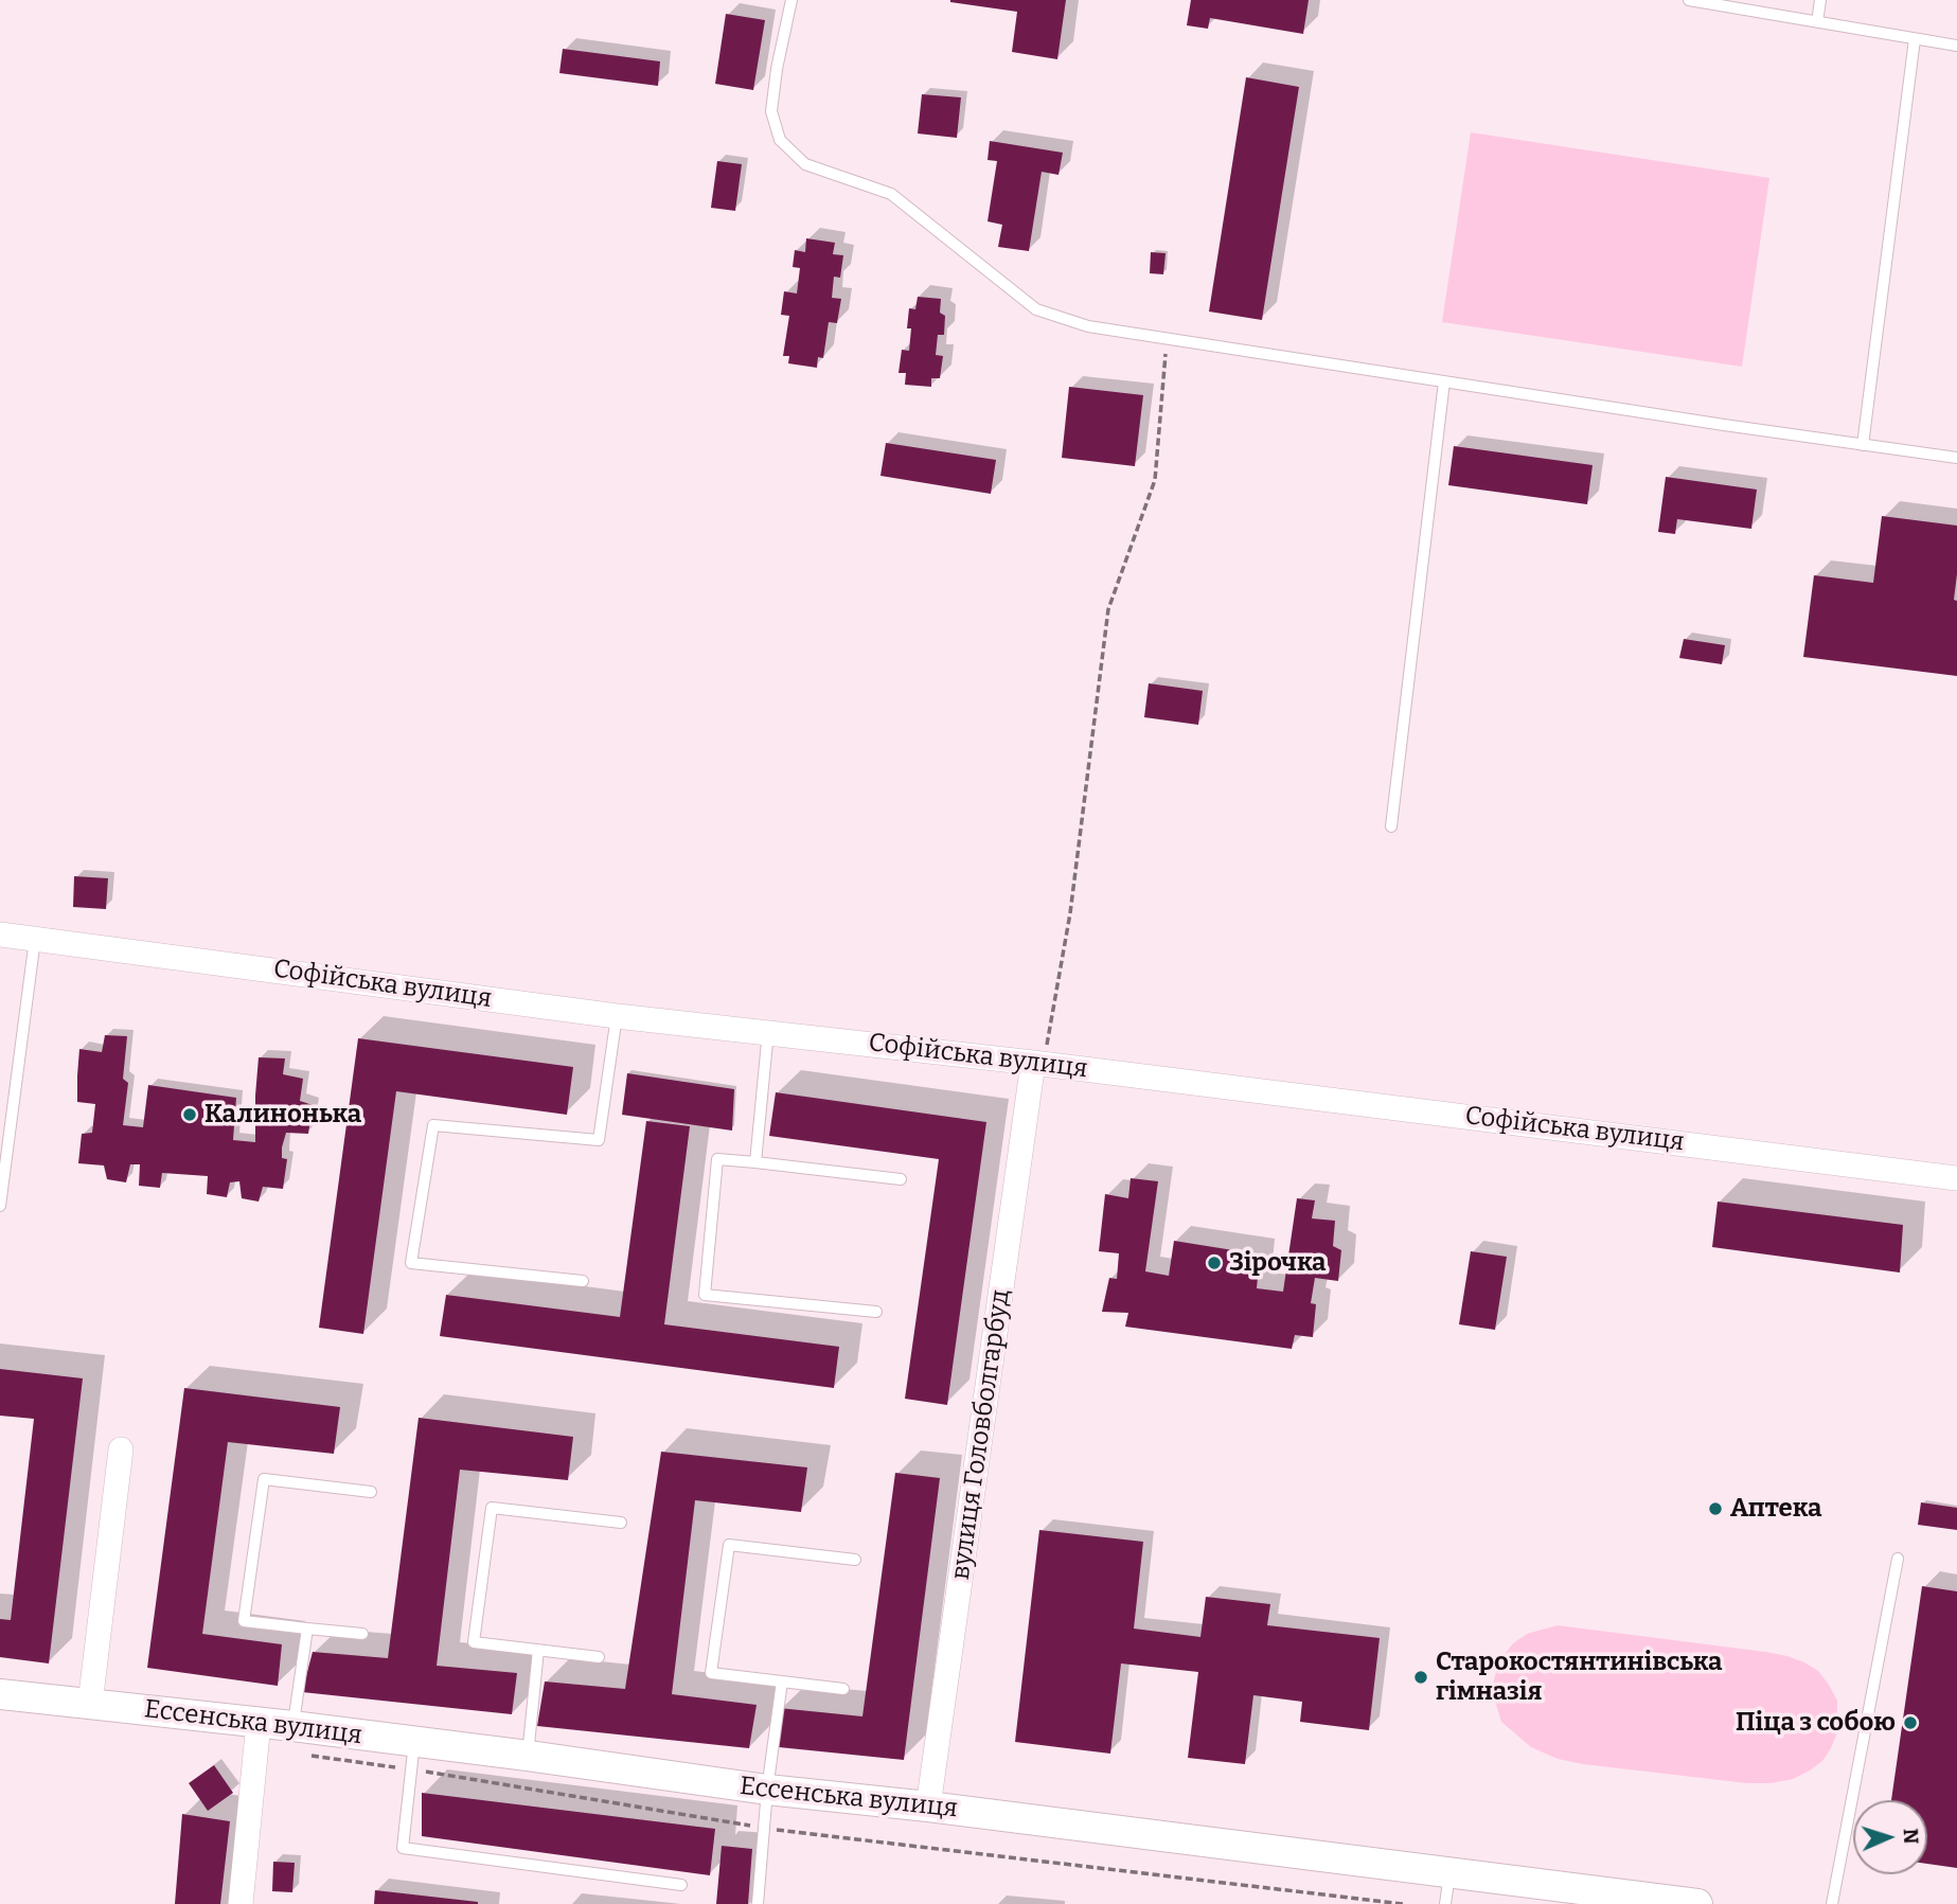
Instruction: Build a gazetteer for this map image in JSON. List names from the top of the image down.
{
  "streets": {
    "street": ["Софійська вулиця", "вулиця Головболгарбуд", "Ессенська вулиця"]
  },
  "crossings": [
    ["Софійська вулиця", "вулиця Головболгарбуд"],
    ["вулиця Головболгарбуд", "Ессенська вулиця"]
  ],
  "places": [
    "Калинонька",
    "Зірочка",
    "Аптека",
    "Старокостянтинівська гімназія",
    "Піца з собою"
  ],
  "north": "right"
}
